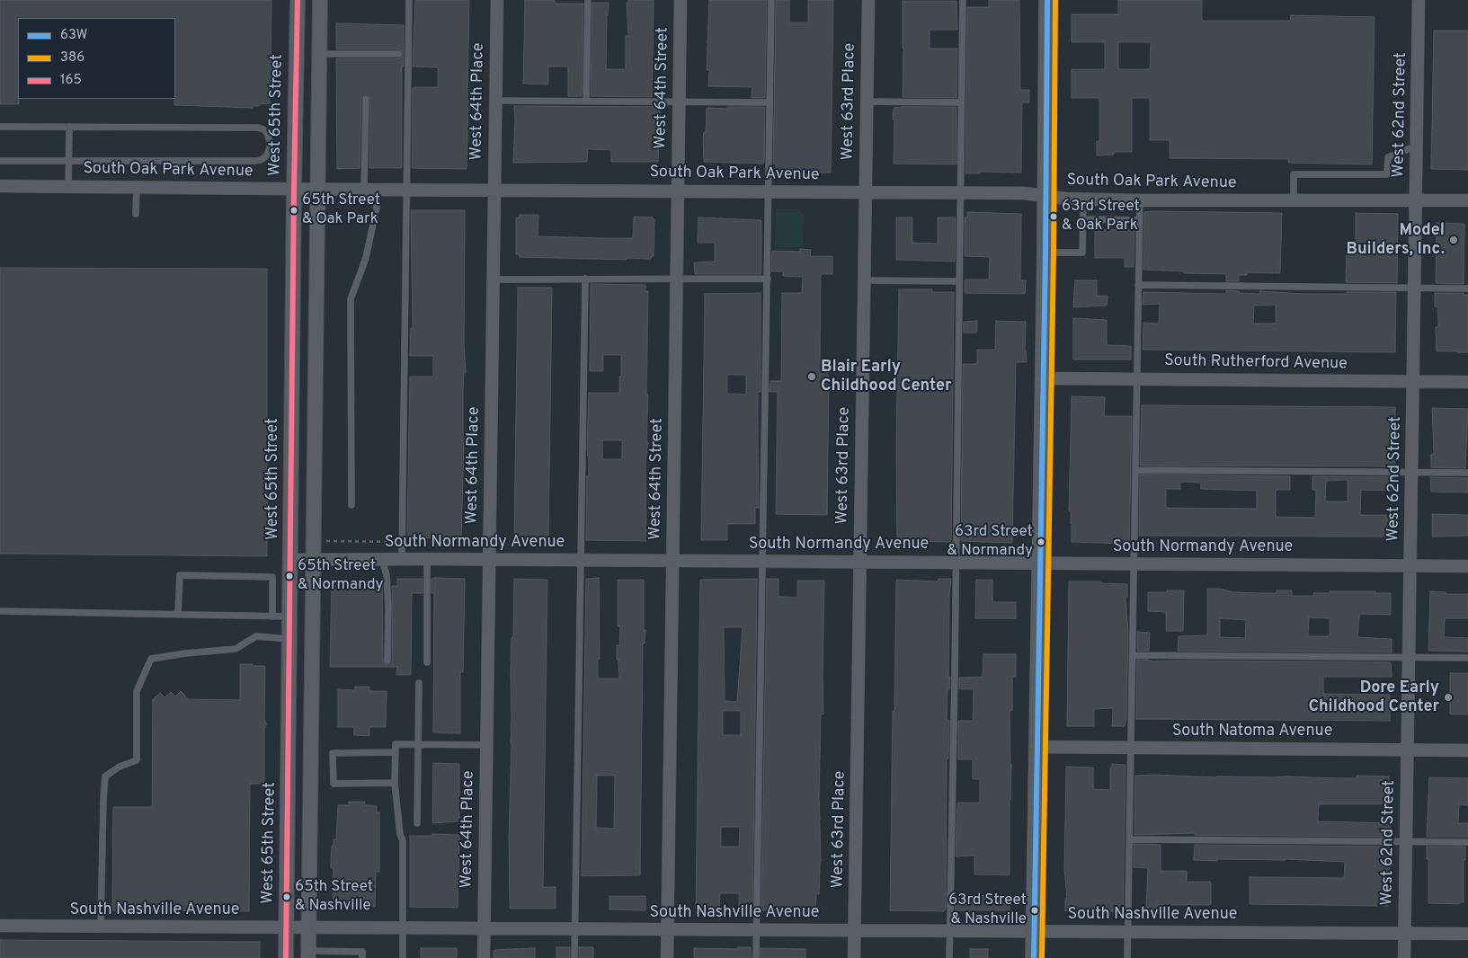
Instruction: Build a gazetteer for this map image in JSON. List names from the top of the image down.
{
  "streets": {
    "street": [
      "West 64th Street",
      "West 64th Place",
      "West 63rd Place",
      "West 65th Street",
      "West 62nd Street",
      "South Oak Park Avenue",
      "South Rutherford Avenue",
      "South Normandy Avenue",
      "South Natoma Avenue",
      "South Nashville Avenue"
    ]
  },
  "crossings": [
    ["West 64th Street", "South Oak Park Avenue"],
    ["West 64th Street", "South Normandy Avenue"],
    ["West 64th Street", "South Nashville Avenue"],
    ["West 64th Place", "South Oak Park Avenue"],
    ["West 64th Place", "South Normandy Avenue"],
    ["West 64th Place", "South Nashville Avenue"],
    ["West 63rd Place", "South Oak Park Avenue"],
    ["West 63rd Place", "South Normandy Avenue"],
    ["West 63rd Place", "South Nashville Avenue"],
    ["West 65th Street", "South Oak Park Avenue"],
    ["West 65th Street", "South Normandy Avenue"],
    ["West 65th Street", "South Nashville Avenue"],
    ["West 62nd Street", "South Oak Park Avenue"],
    ["West 62nd Street", "South Rutherford Avenue"],
    ["West 62nd Street", "South Normandy Avenue"],
    ["West 62nd Street", "South Natoma Avenue"],
    ["West 62nd Street", "South Nashville Avenue"]
  ],
  "places": [
    "65th Street & Oak Park",
    "63rd Street & Oak Park",
    "Model Builders, Inc.",
    "Blair Early Childhood Center",
    "63rd Street & Normandy",
    "65th Street & Normandy",
    "Dore Early Childhood Center",
    "65th Street & Nashville",
    "63rd Street & Nashville"
  ],
  "lines": ["transit line 63W", "transit line 386", "transit line 165"],
  "legend": ["63W", "386", "165"]
}
